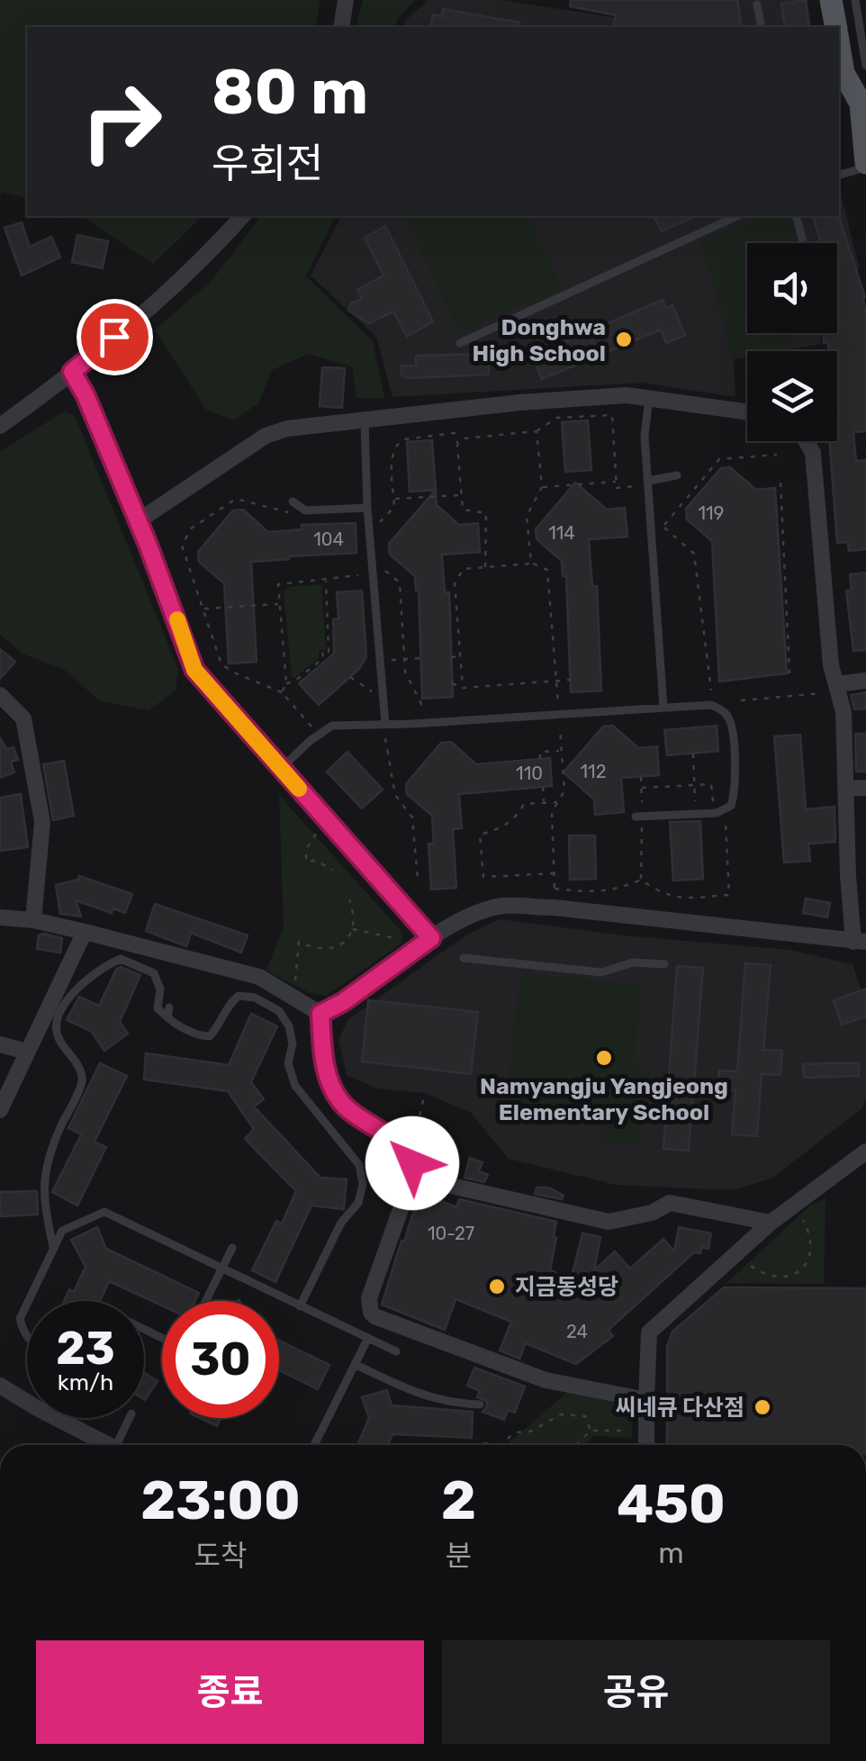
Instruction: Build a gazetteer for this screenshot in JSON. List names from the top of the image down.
{
  "places": [
    "Donghwa High School",
    "Namyangju Yangjeong Elementary School",
    "지금동성당",
    "씨네큐 다산점"
  ],
  "house_numbers": [
    "119",
    "114",
    "104",
    "112",
    "110",
    "10-27",
    "24"
  ],
  "page": {
    "turn": ["80 m", "우회전"],
    "speed": "23 km/h",
    "limit": "30",
    "eta": [
      "23:00",
      "도착",
      "2",
      "분",
      "450",
      "m"
    ],
    "buttons": ["종료", "공유"]
  }
}
